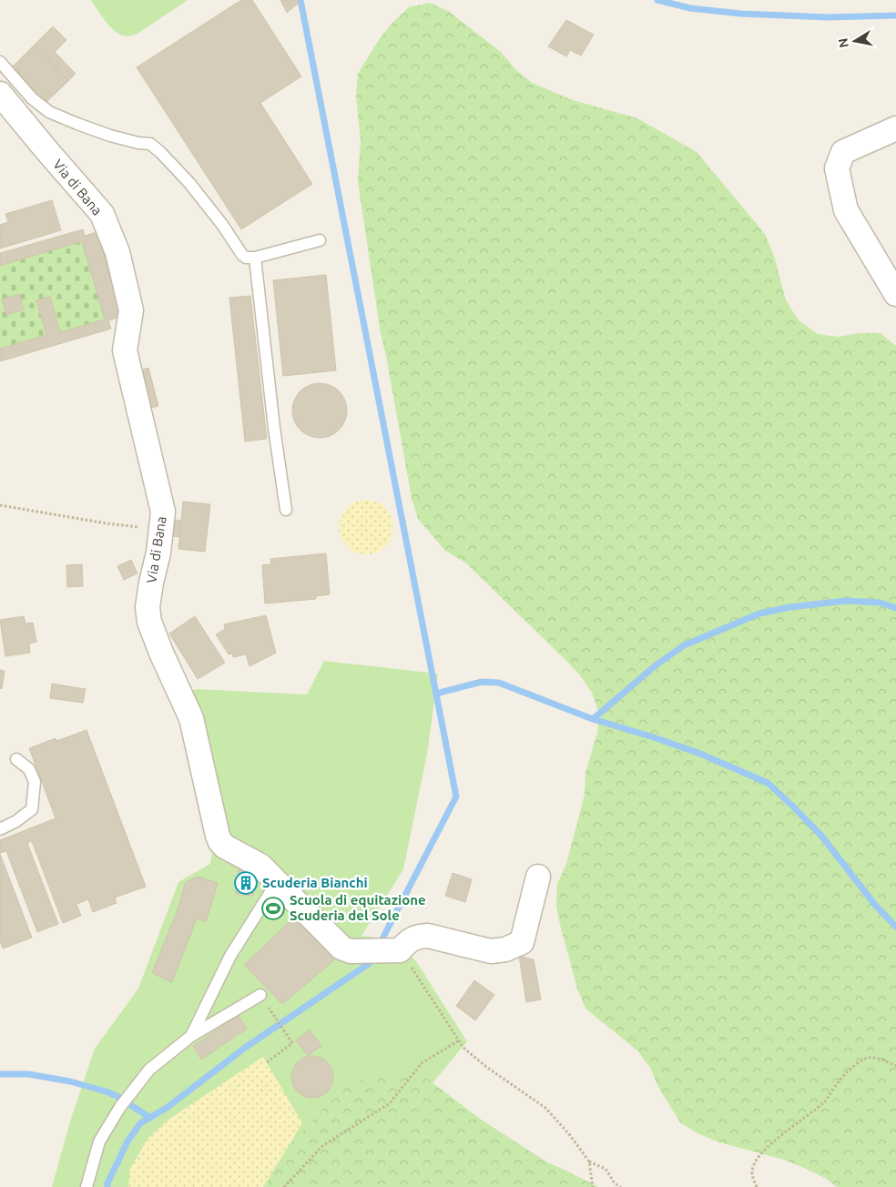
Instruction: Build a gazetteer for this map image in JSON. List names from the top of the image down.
{
  "streets": {
    "street": ["Via di Bana"]
  },
  "places": {
    "building": ["Scuderia Bianchi"],
    "sports": ["Scuola di equitazione Scuderia del Sole"]
  },
  "north": "left"
}
